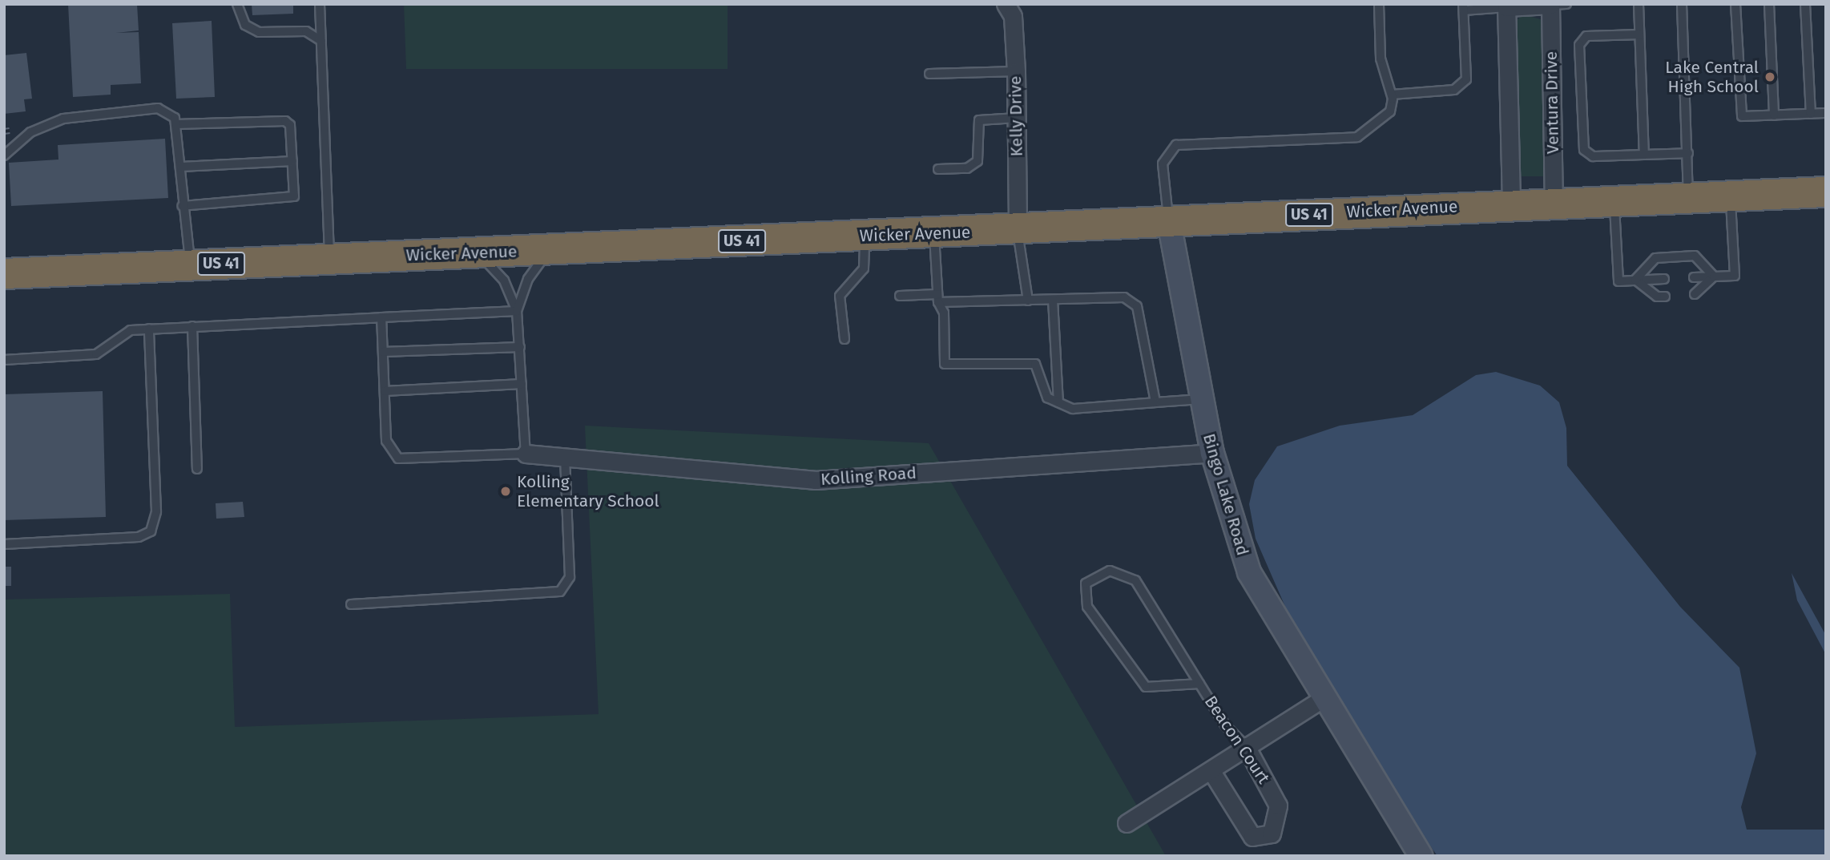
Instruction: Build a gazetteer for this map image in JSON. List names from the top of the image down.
{
  "streets": {
    "highway": ["Wicker Avenue", "US 41"],
    "street": [
      "Ventura Drive",
      "Kelly Drive",
      "Kolling Road",
      "Bingo Lake Road",
      "Beacon Court"
    ]
  },
  "crossings": [
    ["Ventura Drive", "Wicker Avenue"],
    ["Kelly Drive", "Wicker Avenue"],
    ["Wicker Avenue", "Bingo Lake Road"],
    ["Kolling Road", "Bingo Lake Road"]
  ],
  "places": ["Lake Central High School", "Kolling Elementary School"]
}
